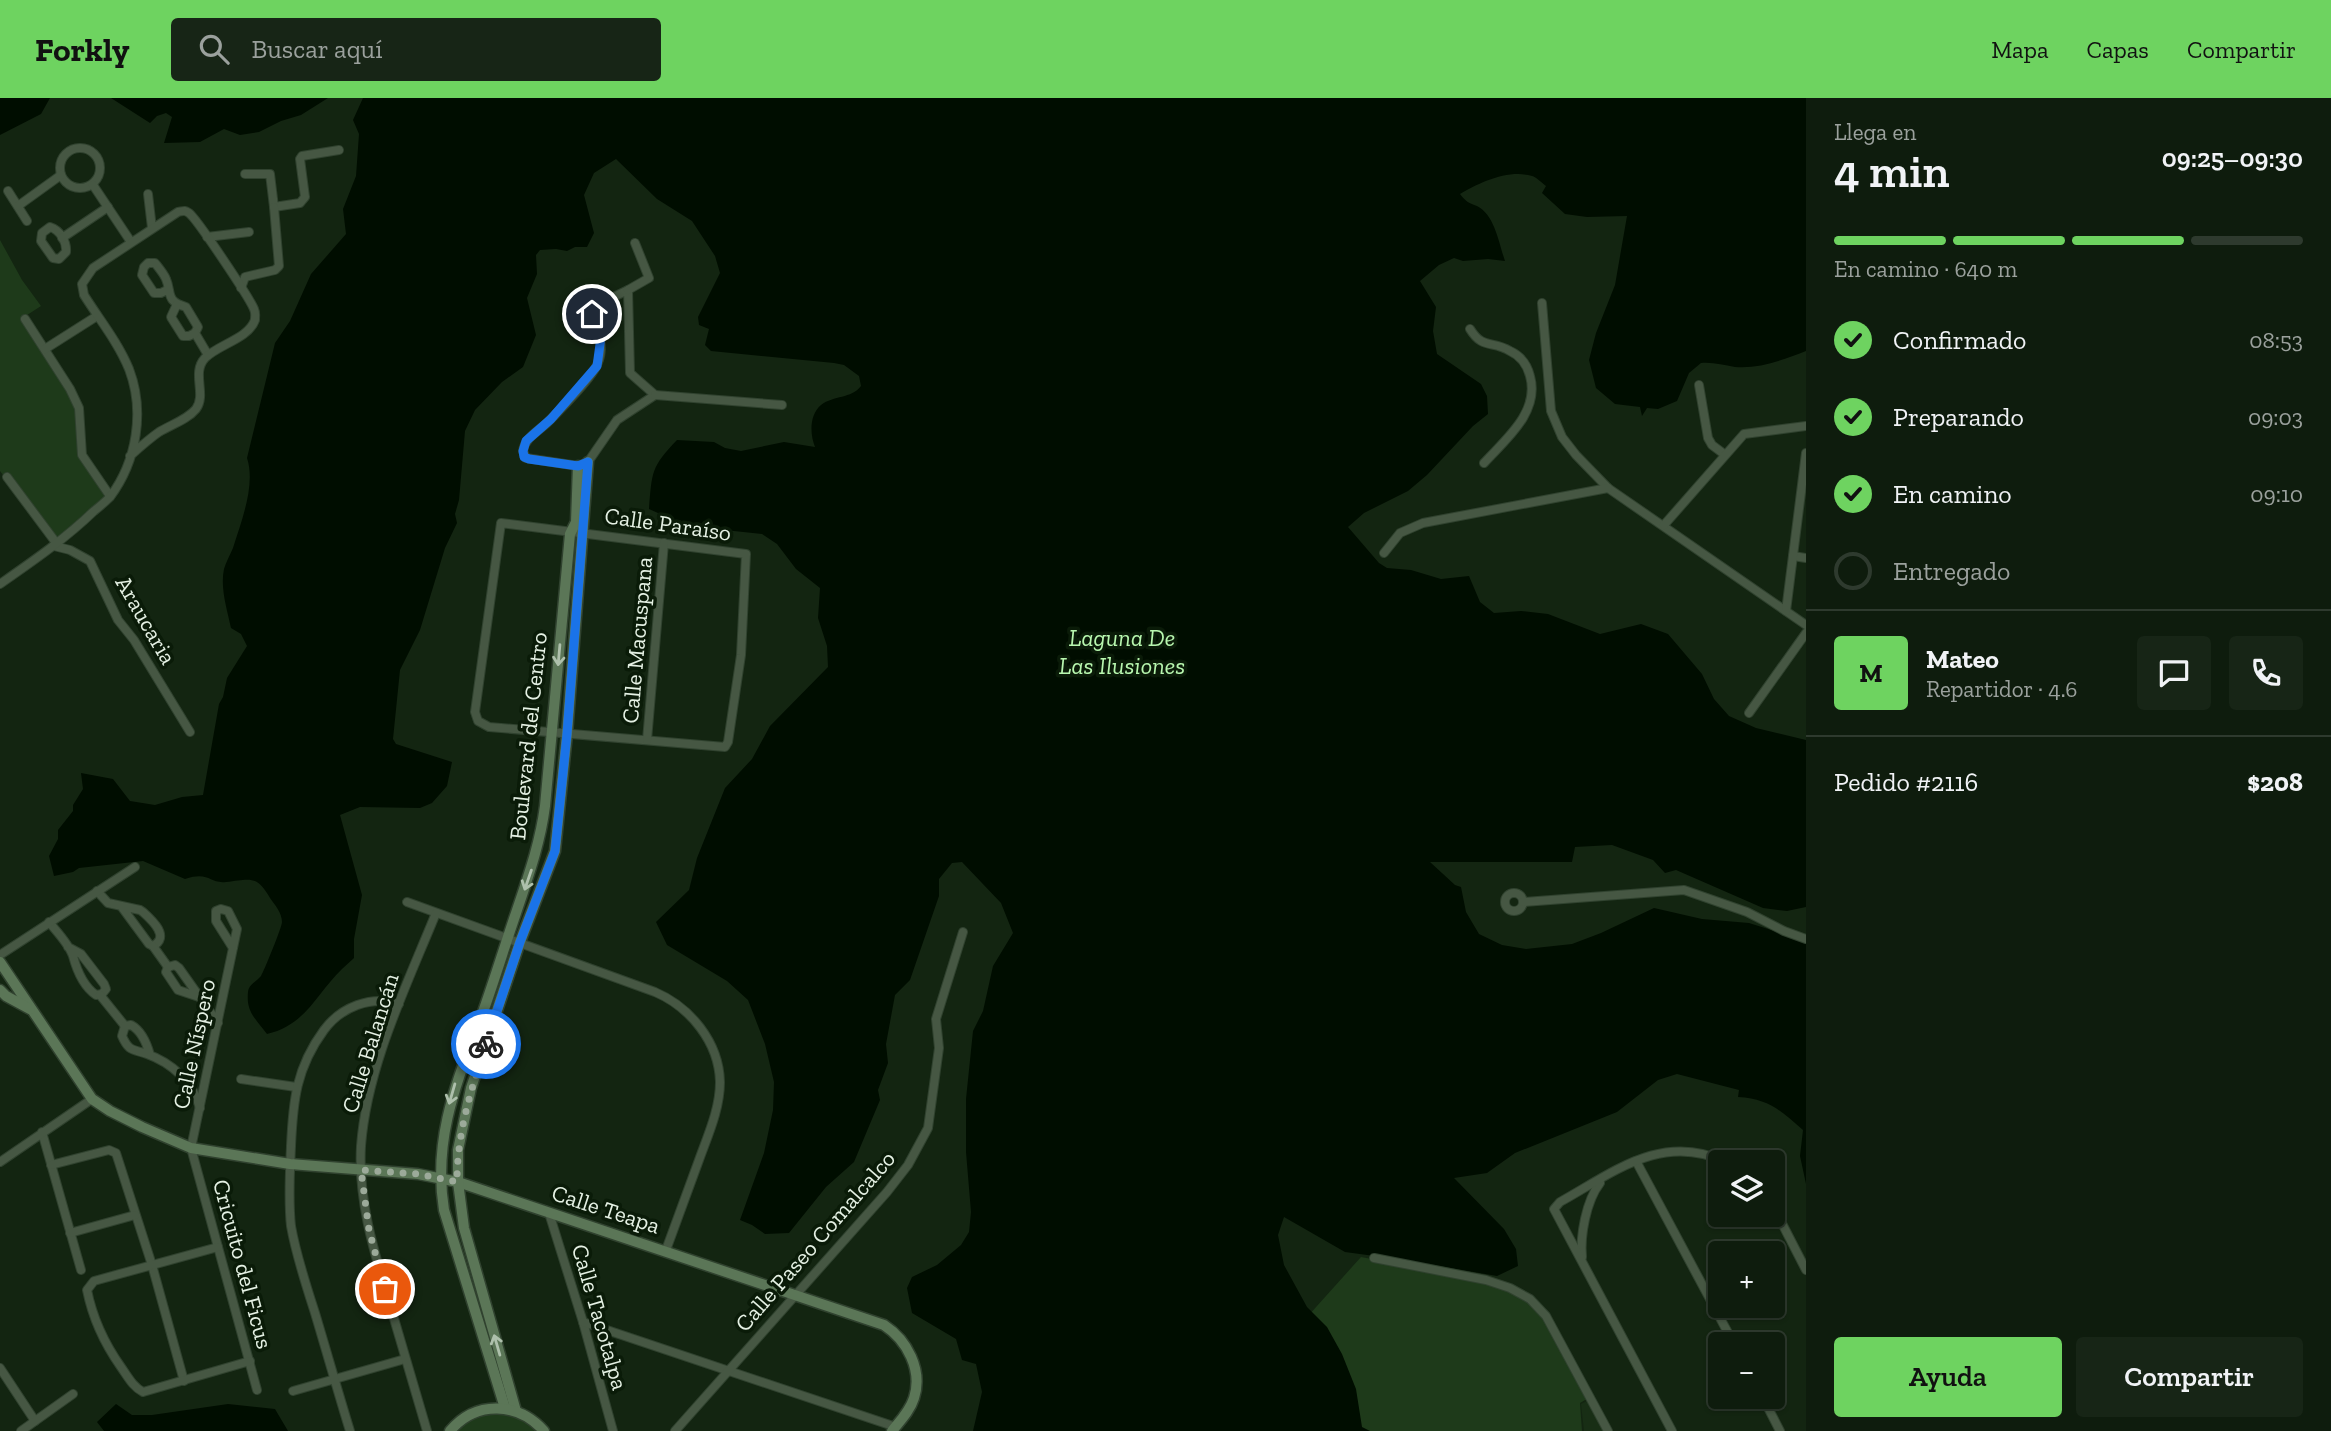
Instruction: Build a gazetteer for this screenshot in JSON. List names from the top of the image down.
{
  "streets": {
    "street": [
      "Calle Paraíso",
      "Araucaria",
      "Calle Macuspana",
      "Boulevard del Centro",
      "Calle Balancán",
      "Calle Níspero",
      "Calle Teapa",
      "Calle Paseo Comalcalco",
      "Cricuito del Ficus",
      "Calle Tacotalpa"
    ]
  },
  "crossings": [
    ["Calle Paraíso", "Calle Macuspana"],
    ["Calle Paraíso", "Boulevard del Centro"],
    ["Boulevard del Centro", "Calle Teapa"],
    ["Calle Balancán", "Calle Teapa"],
    ["Calle Níspero", "Calle Teapa"],
    ["Calle Níspero", "Cricuito del Ficus"],
    ["Calle Teapa", "Calle Paseo Comalcalco"],
    ["Calle Teapa", "Cricuito del Ficus"],
    ["Calle Teapa", "Calle Tacotalpa"]
  ],
  "water": ["Laguna De Las Ilusiones"],
  "page": {
    "header": "Forkly",
    "search": "Buscar aquí",
    "nav": ["Mapa", "Capas", "Compartir"],
    "heading": ["4 min", "Llega en", "09:25–09:30"],
    "panel": [
      "Mateo",
      "Repartidor · 4.6",
      "Pedido #2116",
      "$208"
    ],
    "bar": "En camino · 640 m",
    "list": [
      ["Confirmado", "08:53"],
      ["Preparando", "09:03"],
      ["En camino", "09:10"],
      "Entregado"
    ],
    "round": "M",
    "map_buttons": ["+", "−"],
    "buttons": ["Ayuda", "Compartir"]
  }
}
